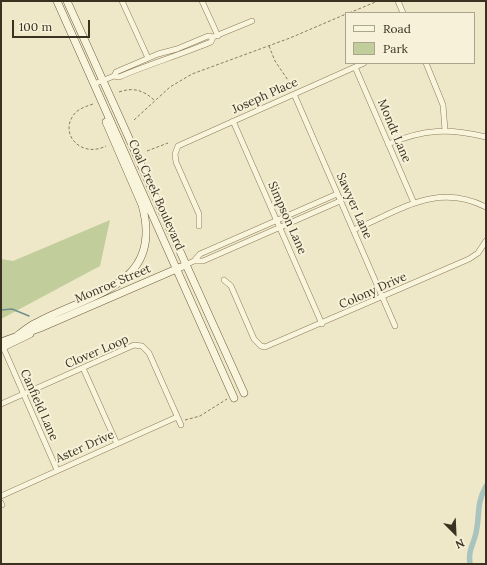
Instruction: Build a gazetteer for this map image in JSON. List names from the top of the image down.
{
  "streets": {
    "main road": ["Coal Creek Boulevard", "Monroe Street"],
    "street": [
      "Joseph Place",
      "Mondt Lane",
      "Sawyer Lane",
      "Simpson Lane",
      "Colony Drive",
      "Clover Loop",
      "Canfield Lane",
      "Aster Drive"
    ]
  },
  "crossings": [
    ["Joseph Place", "Mondt Lane"],
    ["Joseph Place", "Sawyer Lane"],
    ["Joseph Place", "Simpson Lane"],
    ["Coal Creek Boulevard", "Monroe Street"],
    ["Sawyer Lane", "Monroe Street"],
    ["Sawyer Lane", "Colony Drive"],
    ["Simpson Lane", "Monroe Street"],
    ["Simpson Lane", "Colony Drive"],
    ["Monroe Street", "Canfield Lane"],
    ["Clover Loop", "Canfield Lane"],
    ["Clover Loop", "Aster Drive"],
    ["Canfield Lane", "Aster Drive"]
  ],
  "legend": ["Road", "Park"],
  "scale_bar": "100 m",
  "north": "bottom right"
}
